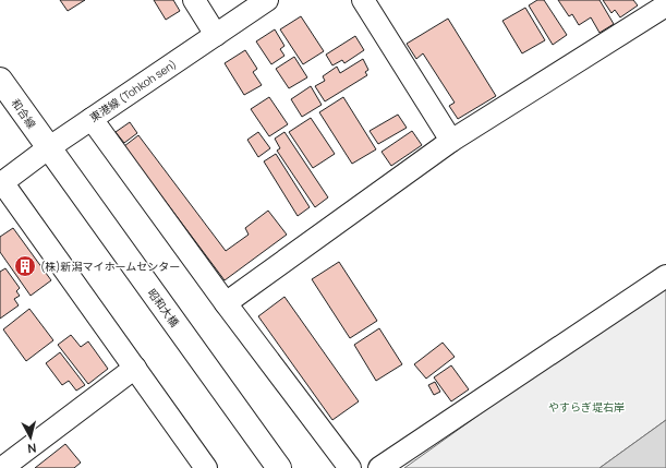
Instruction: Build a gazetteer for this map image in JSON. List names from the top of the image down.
{
  "streets": {
    "main road": ["和合線", "昭和大橋"],
    "street": ["東港線 (Tohkoh sen)"]
  },
  "crossings": [
    ["東港線 (Tohkoh sen)", "和合線"],
    ["東港線 (Tohkoh sen)", "昭和大橋"],
    ["和合線", "昭和大橋"]
  ],
  "parks": ["やすらぎ堤右岸"],
  "places": {
    "building": ["(株)新潟マイホームセンター"]
  },
  "north": "bottom"
}
